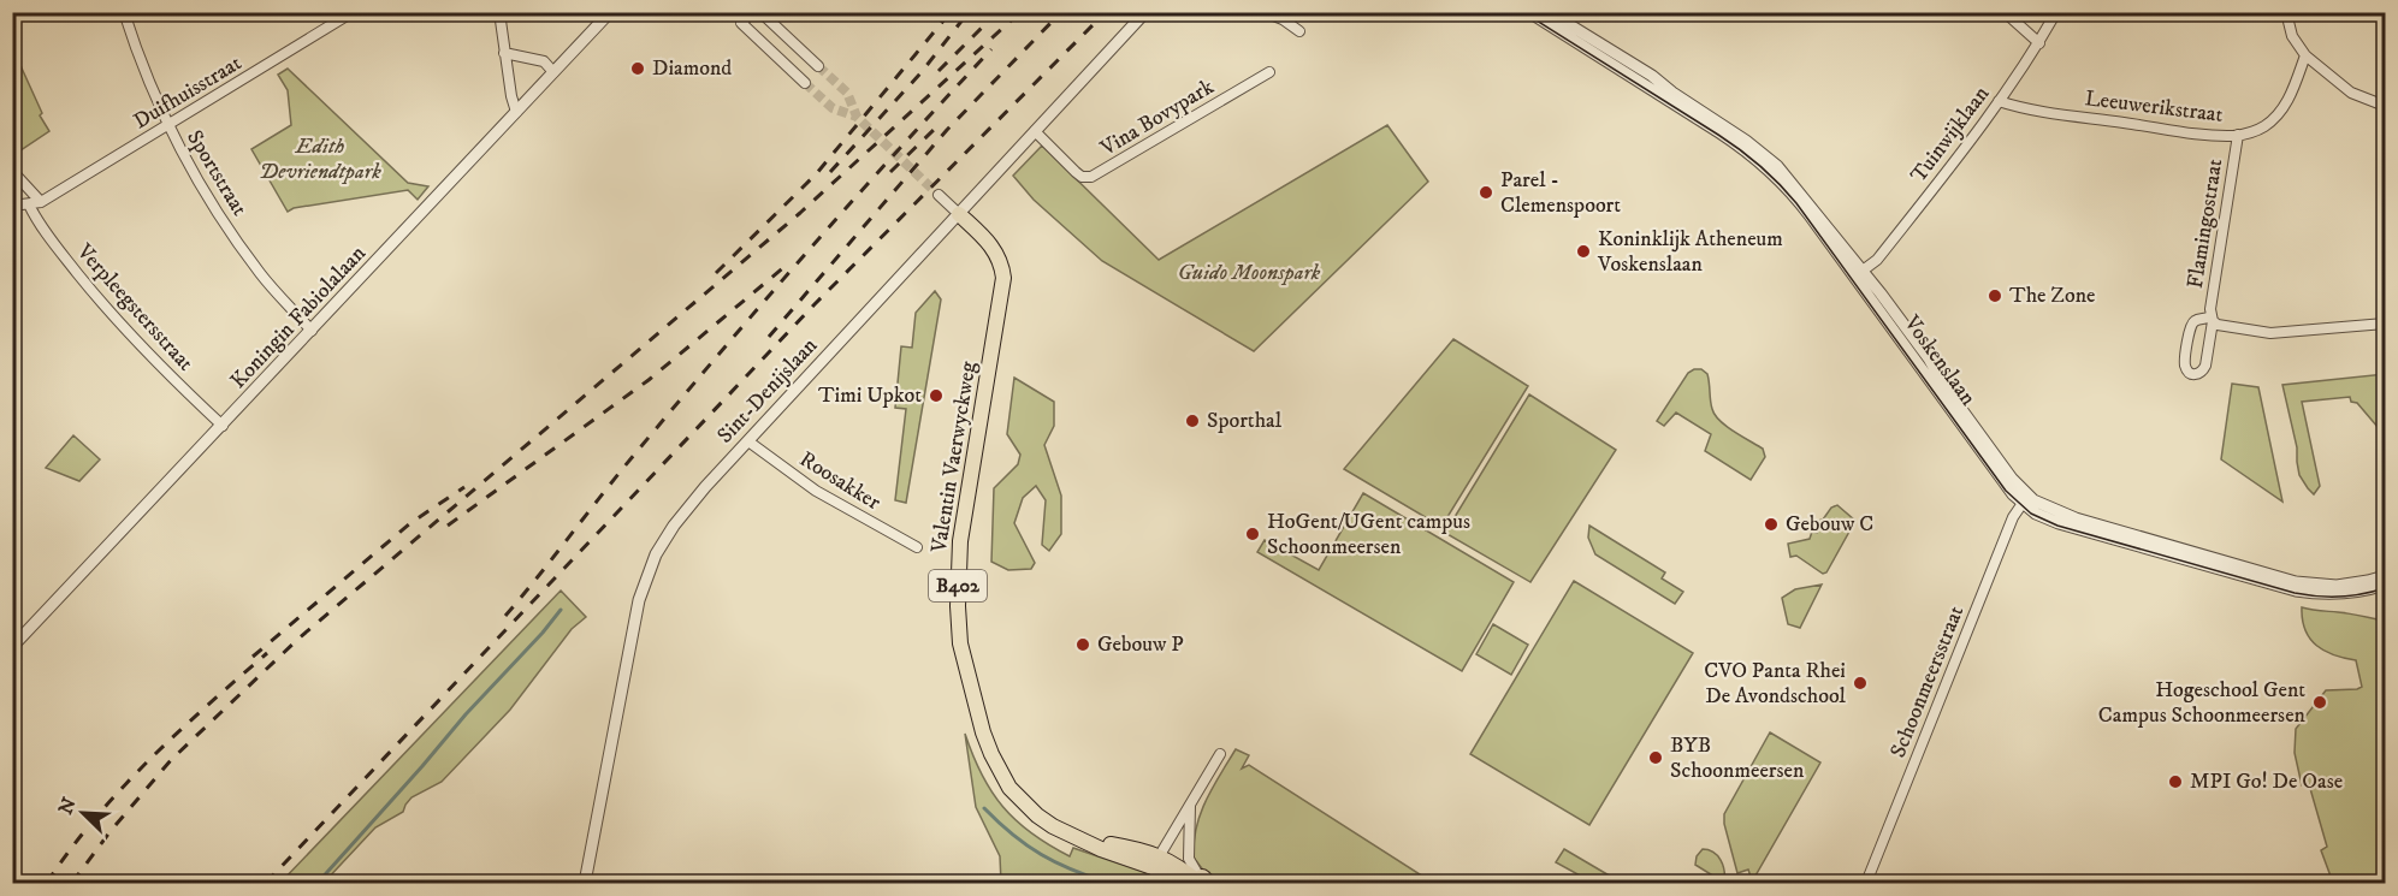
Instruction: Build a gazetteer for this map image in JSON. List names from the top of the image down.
{
  "streets": {
    "main road": ["Valentin Vaerwyckweg", "B402"],
    "street": [
      "Duifhuisstraat",
      "Leeuwerikstraat",
      "Vina Bovypark",
      "Tuinwijklaan",
      "Sportstraat",
      "Flamingostraat",
      "Verpleegstersstraat",
      "Koningin Fabiolalaan",
      "Voskenslaan",
      "Sint-Denijslaan",
      "Roosakker",
      "Schoonmeersstraat"
    ]
  },
  "crossings": [
    ["Duifhuisstraat", "Sportstraat"],
    ["Duifhuisstraat", "Verpleegstersstraat"],
    ["Leeuwerikstraat", "Tuinwijklaan"],
    ["Leeuwerikstraat", "Flamingostraat"],
    ["Vina Bovypark", "Sint-Denijslaan"],
    ["Tuinwijklaan", "Voskenslaan"],
    ["Sportstraat", "Koningin Fabiolalaan"],
    ["Verpleegstersstraat", "Koningin Fabiolalaan"],
    ["Voskenslaan", "Schoonmeersstraat"],
    ["Sint-Denijslaan", "Valentin Vaerwyckweg"],
    ["Sint-Denijslaan", "Roosakker"]
  ],
  "parks": ["Edith Devriendtpark", "Guido Moonspark"],
  "places": [
    "Diamond",
    "Parel - Clemenspoort",
    "Koninklijk Atheneum Voskenslaan",
    "The Zone",
    "Timi Upkot",
    "Sporthal",
    "Gebouw C",
    "HoGent/UGent campus Schoonmeersen",
    "Gebouw P",
    "CVO Panta Rhei De Avondschool",
    "Hogeschool Gent Campus Schoonmeersen",
    "BYB Schoonmeersen",
    "MPI Go! De Oase"
  ],
  "north": "top left"
}
